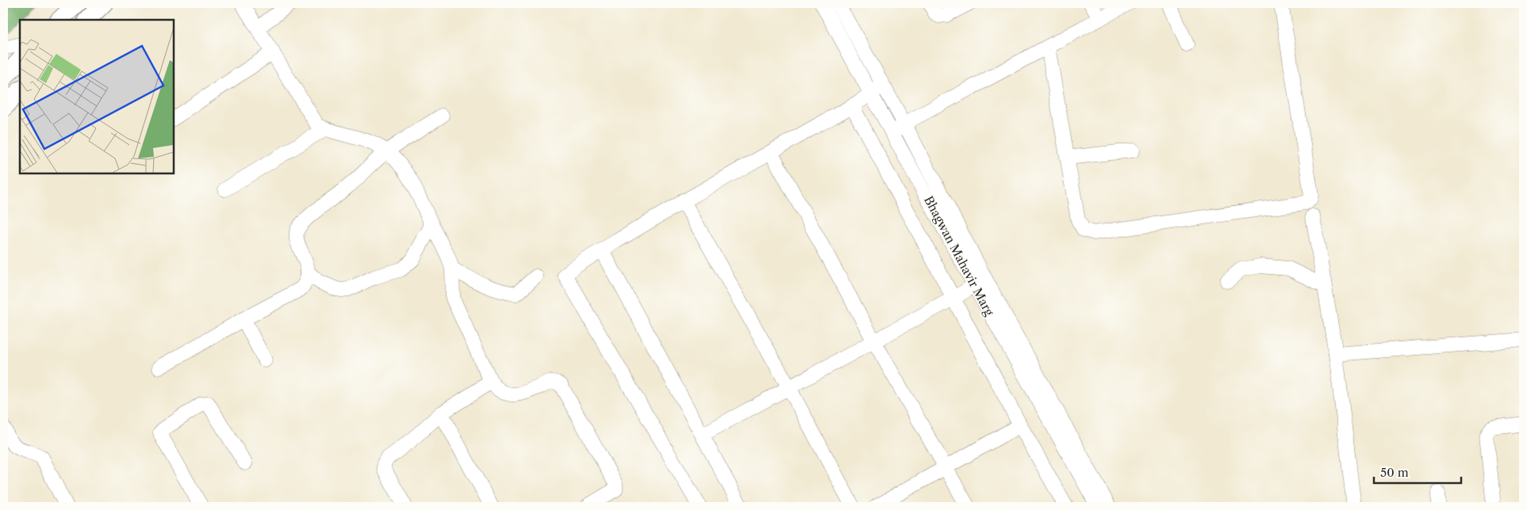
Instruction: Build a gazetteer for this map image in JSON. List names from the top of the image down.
{
  "streets": {
    "street": ["Bhagwan Mahavir Marg"]
  },
  "scale_bar": "50 m"
}
